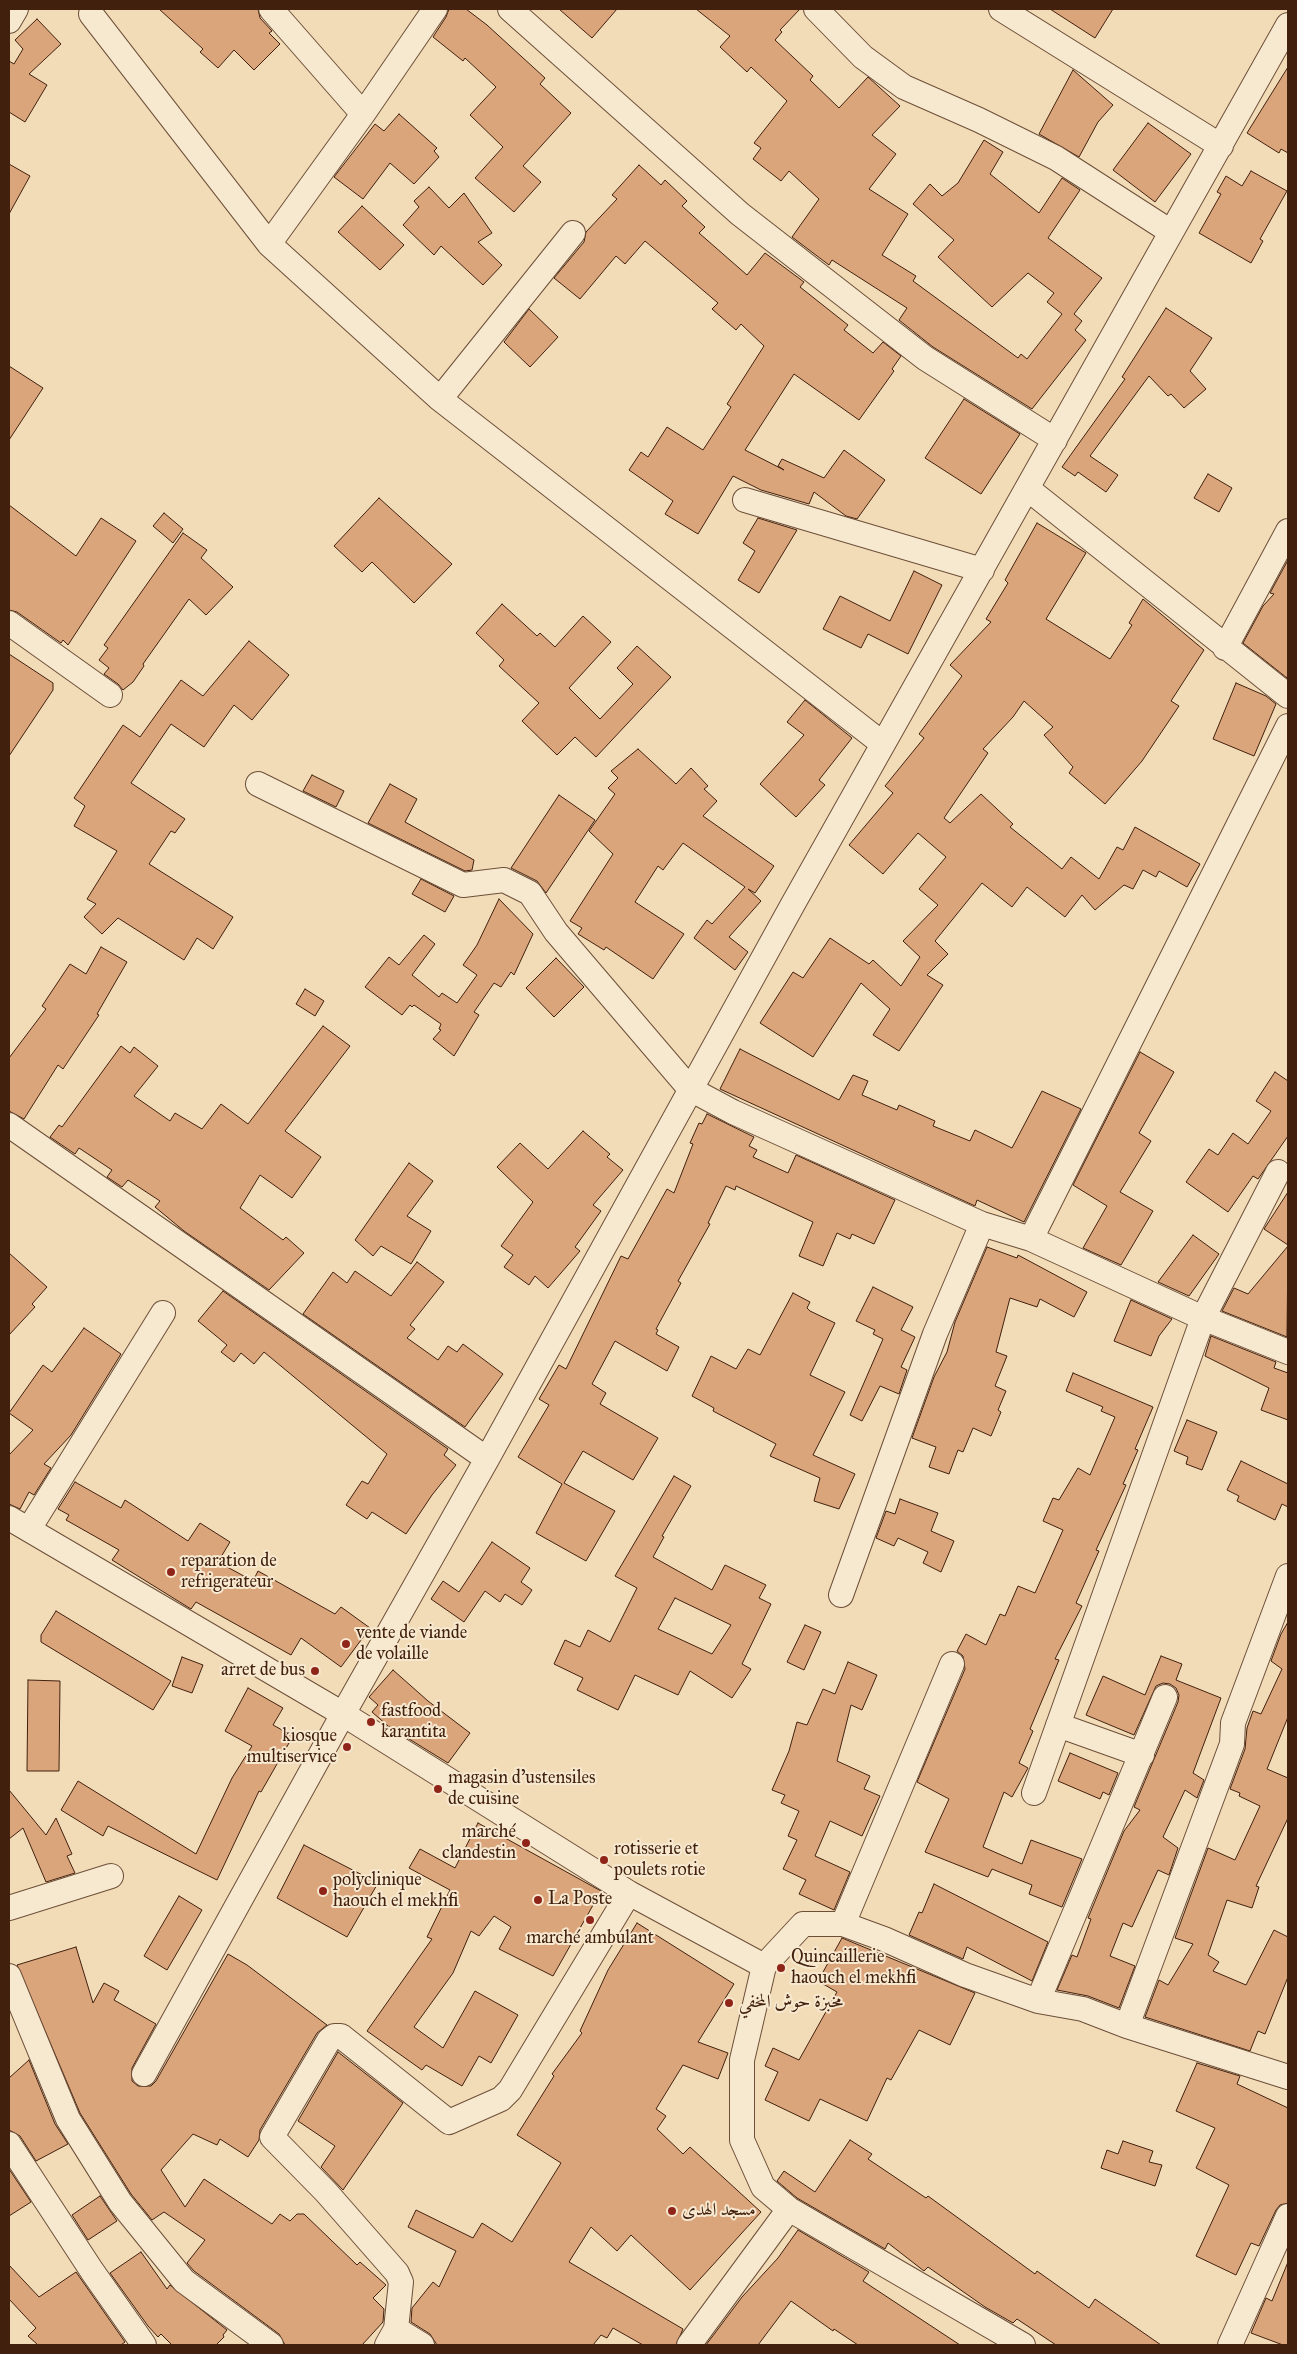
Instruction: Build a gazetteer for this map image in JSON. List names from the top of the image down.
{
  "places": [
    "reparation de refrigerateur",
    "vente de viande de volaille",
    "arret de bus",
    "fastfood karantita",
    "kiosque multiservice",
    "magasin d'ustensiles de cuisine",
    "marché clandestin",
    "rotisserie et poulets rotie",
    "polyclinique haouch el mekhfi",
    "La Poste",
    "marché ambulant",
    "Quincaillerie haouch el mekhfi",
    "مخبزة حوش المخفي",
    "مسجد الهدى"
  ]
}
